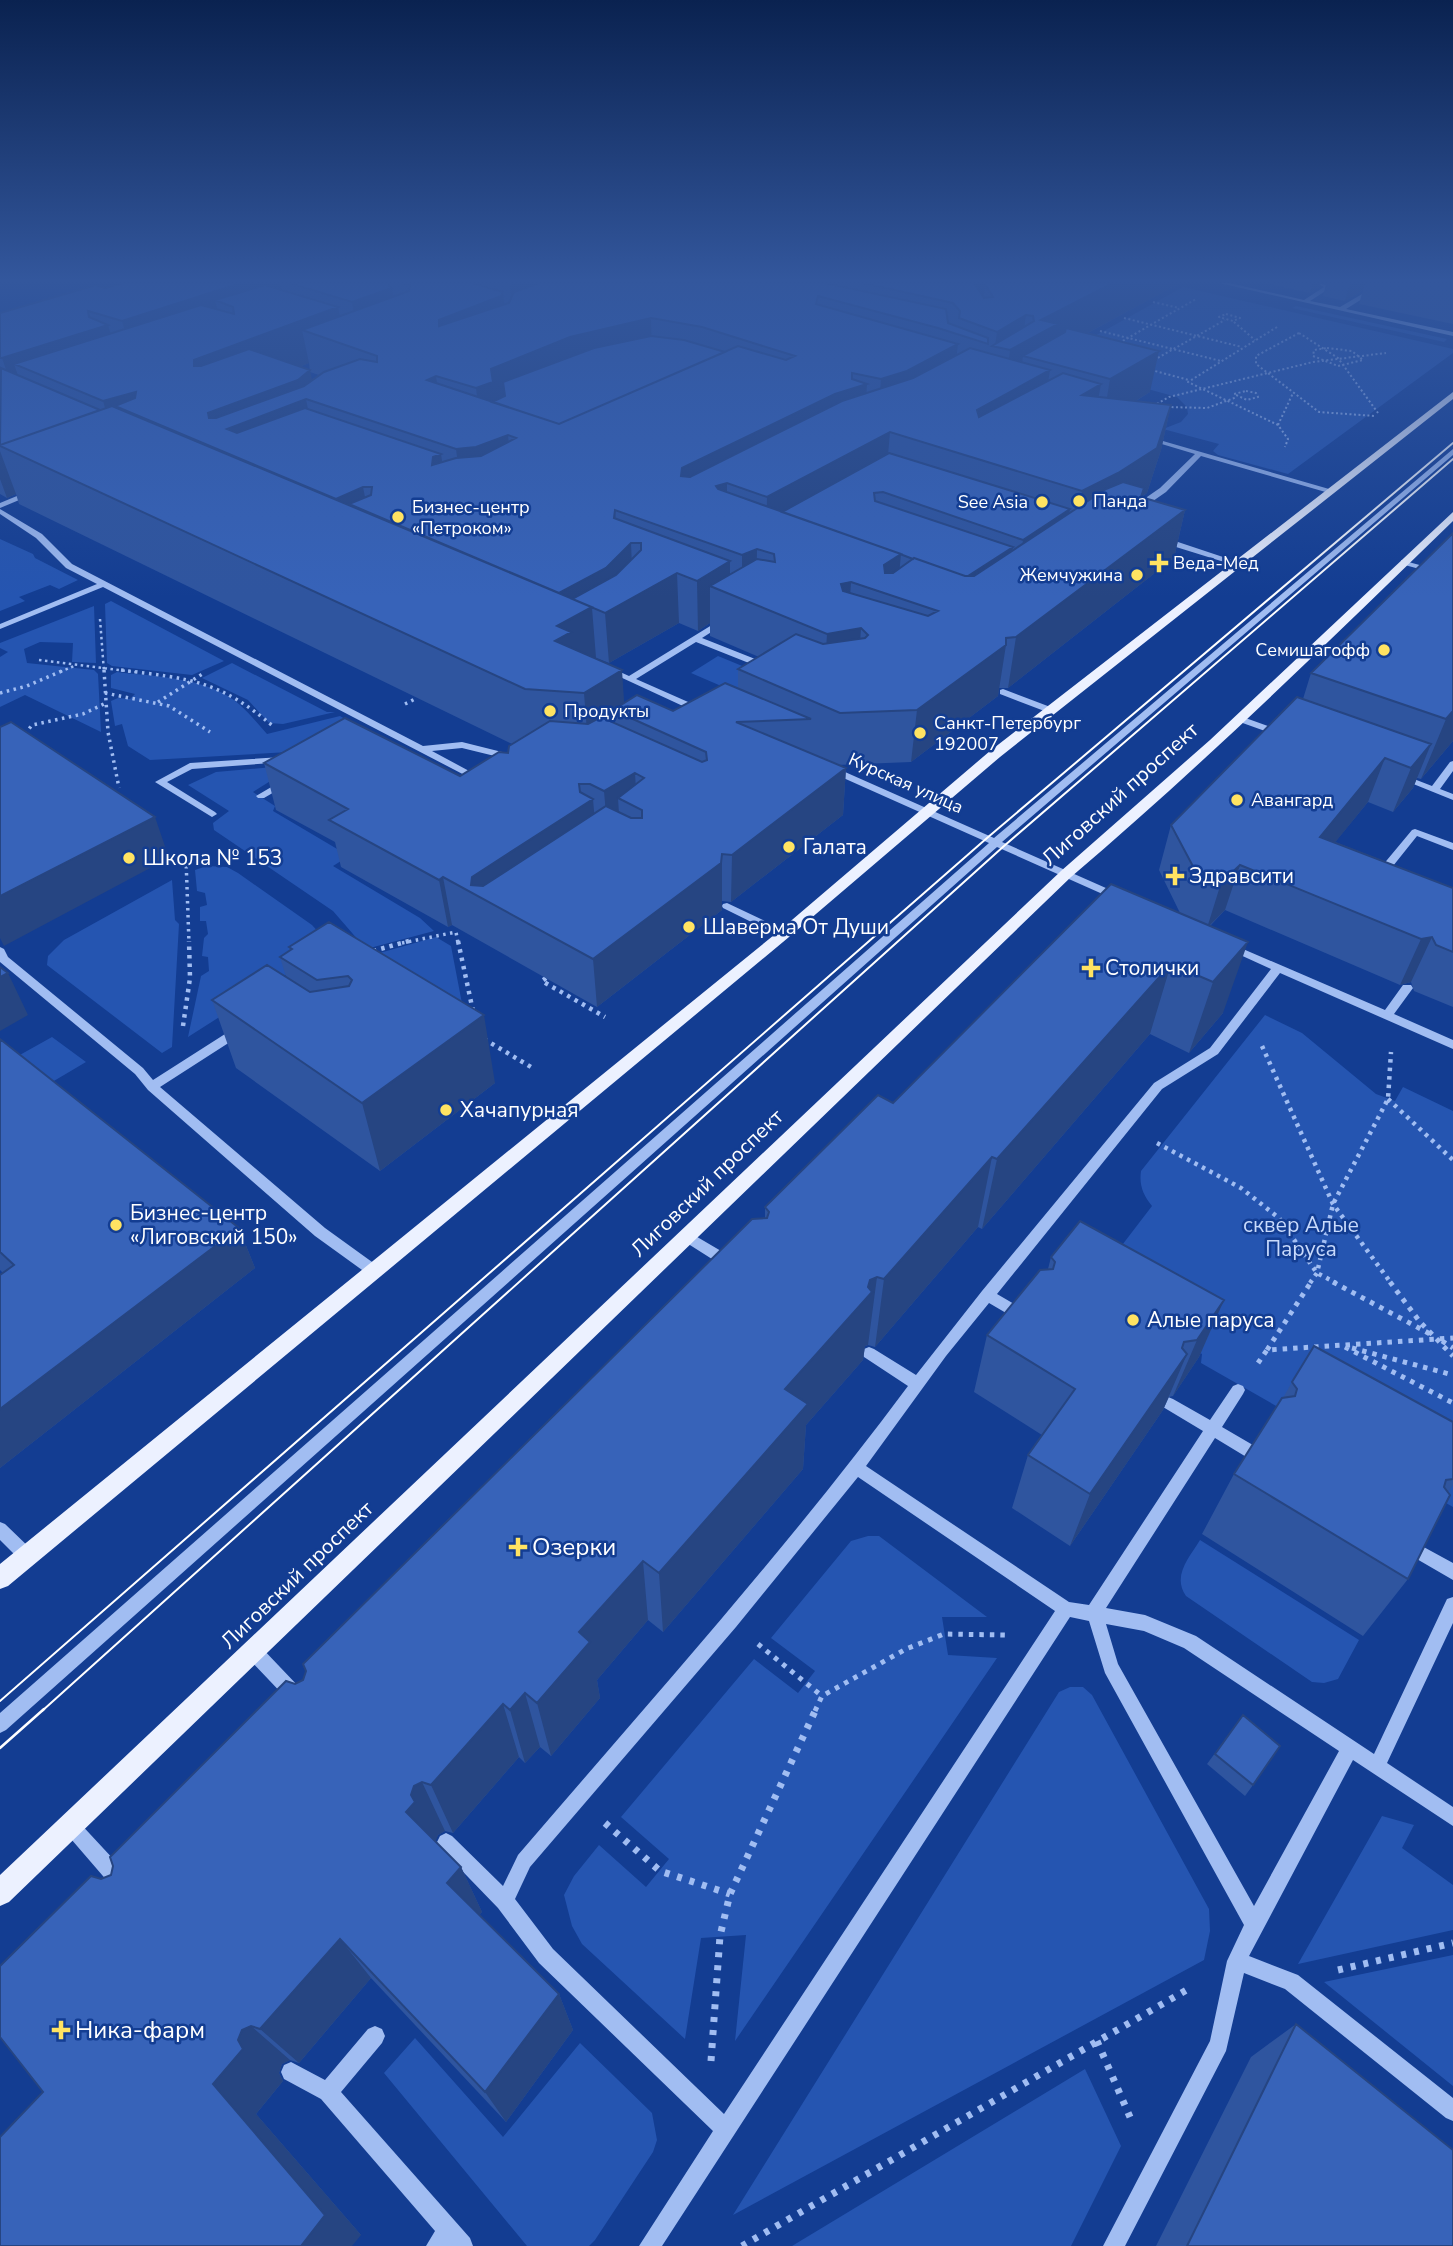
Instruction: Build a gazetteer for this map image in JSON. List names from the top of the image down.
{
  "streets": {
    "main road": ["Лиговский проспект"],
    "street": ["Курская улица"]
  },
  "crossings": [
    ["Курская улица", "Лиговский проспект"]
  ],
  "parks": ["сквер Алые Паруса"],
  "places": {
    "other": [
      "Панда",
      "See Asia",
      "Бизнес-центр «Петроком»",
      "Жемчужина",
      "Семишагофф",
      "Продукты",
      "Санкт-Петербург 192007",
      "Авангард",
      "Галата",
      "Школа № 153",
      "Шаверма От Души",
      "Хачапурная",
      "Бизнес-центр «Лиговский 150»",
      "Алые паруса"
    ],
    "health": [
      "Веда-Мед",
      "Здравсити",
      "Столички",
      "Озерки",
      "Ника-фарм"
    ]
  }
}
